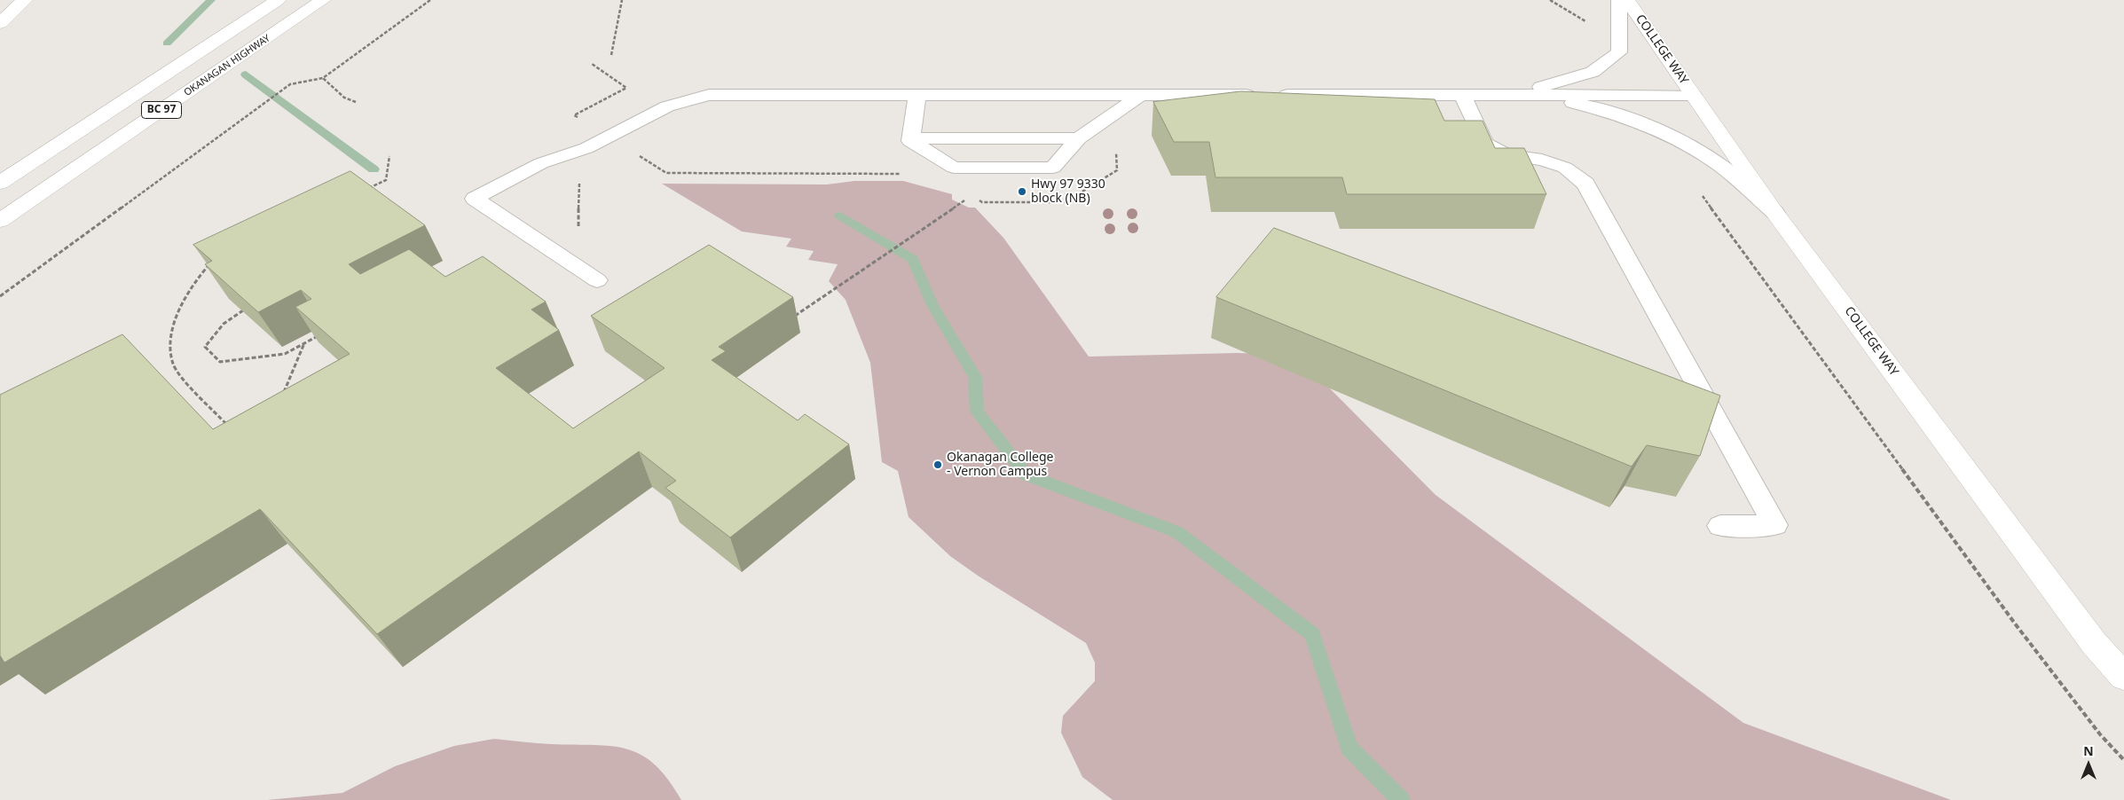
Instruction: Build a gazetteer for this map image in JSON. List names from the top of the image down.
{
  "streets": {
    "main road": ["COLLEGE WAY", "OKANAGAN HIGHWAY", "BC 97"]
  },
  "places": ["Hwy 97 9330 block (NB)", "Okanagan College - Vernon Campus"],
  "north": "top"
}
